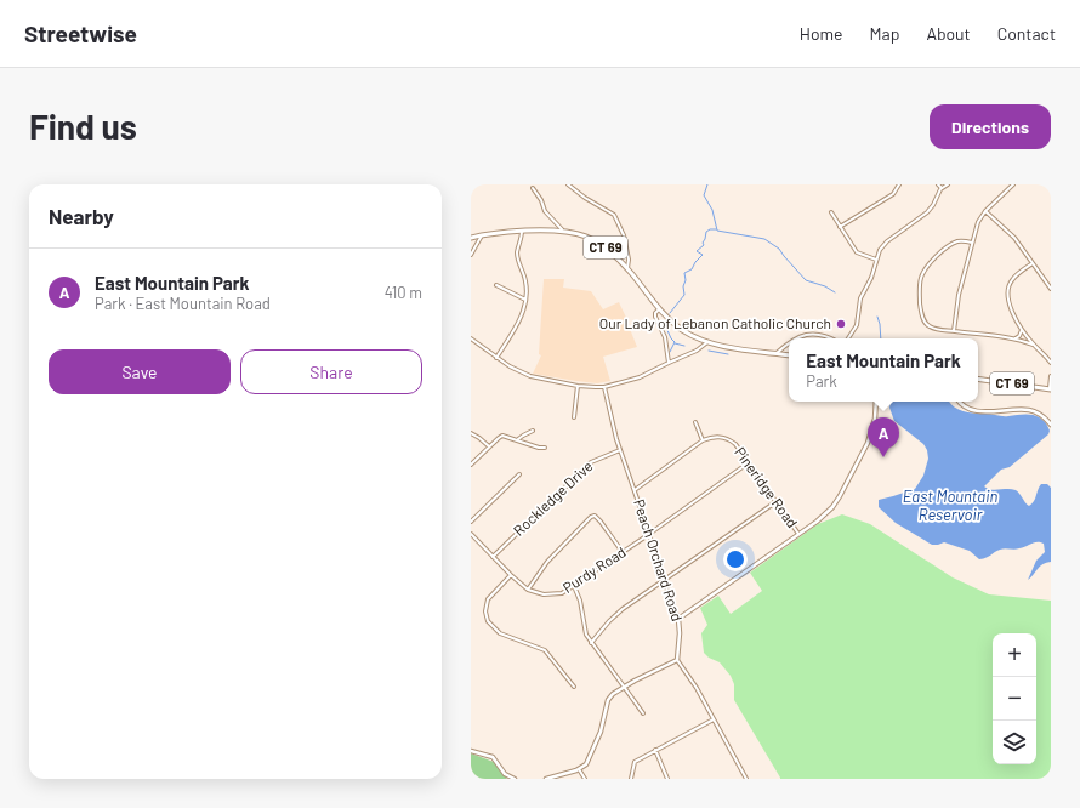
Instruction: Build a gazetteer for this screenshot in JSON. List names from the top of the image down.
{
  "streets": {
    "main road": ["CT 69"],
    "street": [
      "Pineridge Road",
      "Rockledge Drive",
      "Peach Orchard Road",
      "Purdy Road"
    ]
  },
  "crossings": [
    ["Pineridge Road", "Purdy Road"],
    ["Rockledge Drive", "Peach Orchard Road"],
    ["Rockledge Drive", "Purdy Road"],
    ["Peach Orchard Road", "Purdy Road"]
  ],
  "water": ["East Mountain Reservoir"],
  "places": ["Our Lady of Lebanon Catholic Church"],
  "page": {
    "header": "Streetwise",
    "nav": [
      "Home",
      "Map",
      "About",
      "Contact"
    ],
    "buttons": [
      "Directions",
      ["Save", "Share"]
    ],
    "title": "Find us",
    "heading": "Nearby",
    "list": [
      {
        "mark": "A",
        "name": "East Mountain Park",
        "note": "Park · East Mountain Road",
        "value": "410 m"
      }
    ],
    "popup": ["East Mountain Park", "Park"],
    "pins": "A",
    "map_buttons": ["+", "−"]
  }
}
